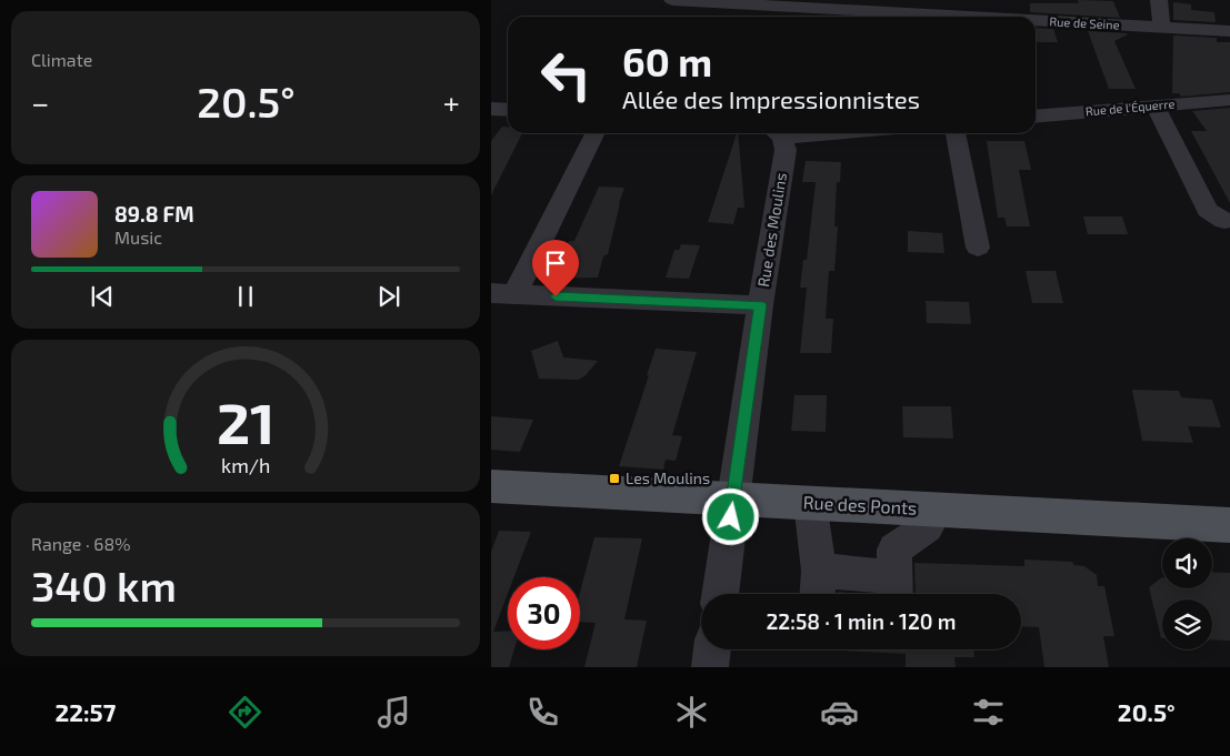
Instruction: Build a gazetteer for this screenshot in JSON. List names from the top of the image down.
{
  "streets": {
    "main road": ["Rue des Ponts"],
    "street": ["Rue de Seine", "Rue de l'Équerre", "Rue des Moulins"]
  },
  "crossings": [
    ["Rue des Moulins", "Rue des Ponts"]
  ],
  "places": {
    "transit": ["Les Moulins"]
  },
  "page": {
    "tile": [
      "Climate",
      ["Range · 68%", "340 km"]
    ],
    "turn": ["60 m", "Allée des Impressionnistes"],
    "heat": ["−", "20.5°", "+"],
    "song": ["89.8 FM", "Music"],
    "limit": "30",
    "trip": "22:58 · 1 min · 120 m",
    "tabs": ["22:57", "20.5°"],
    "gauge": ["21", "km/h"]
  }
}
